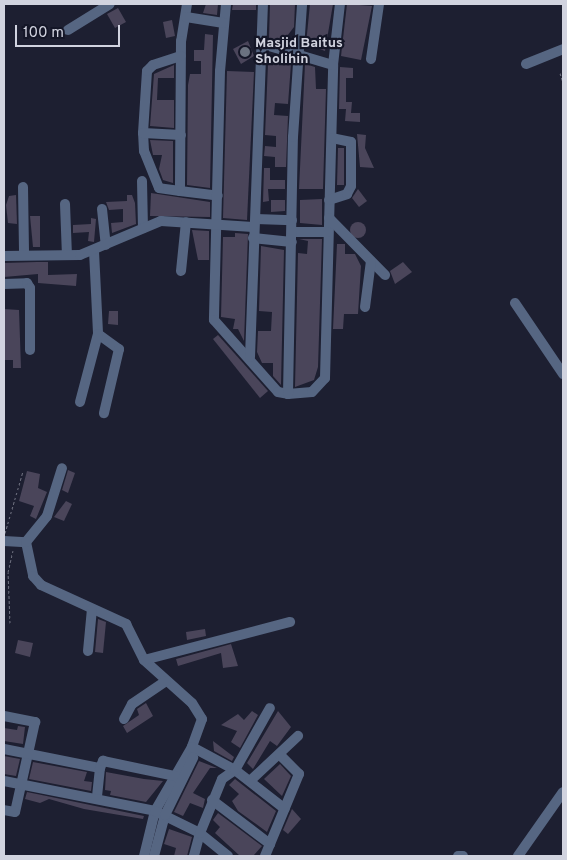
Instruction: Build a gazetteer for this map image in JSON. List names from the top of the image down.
{
  "places": ["Masjid Baitus Sholihin"],
  "scale_bar": "100 m"
}
